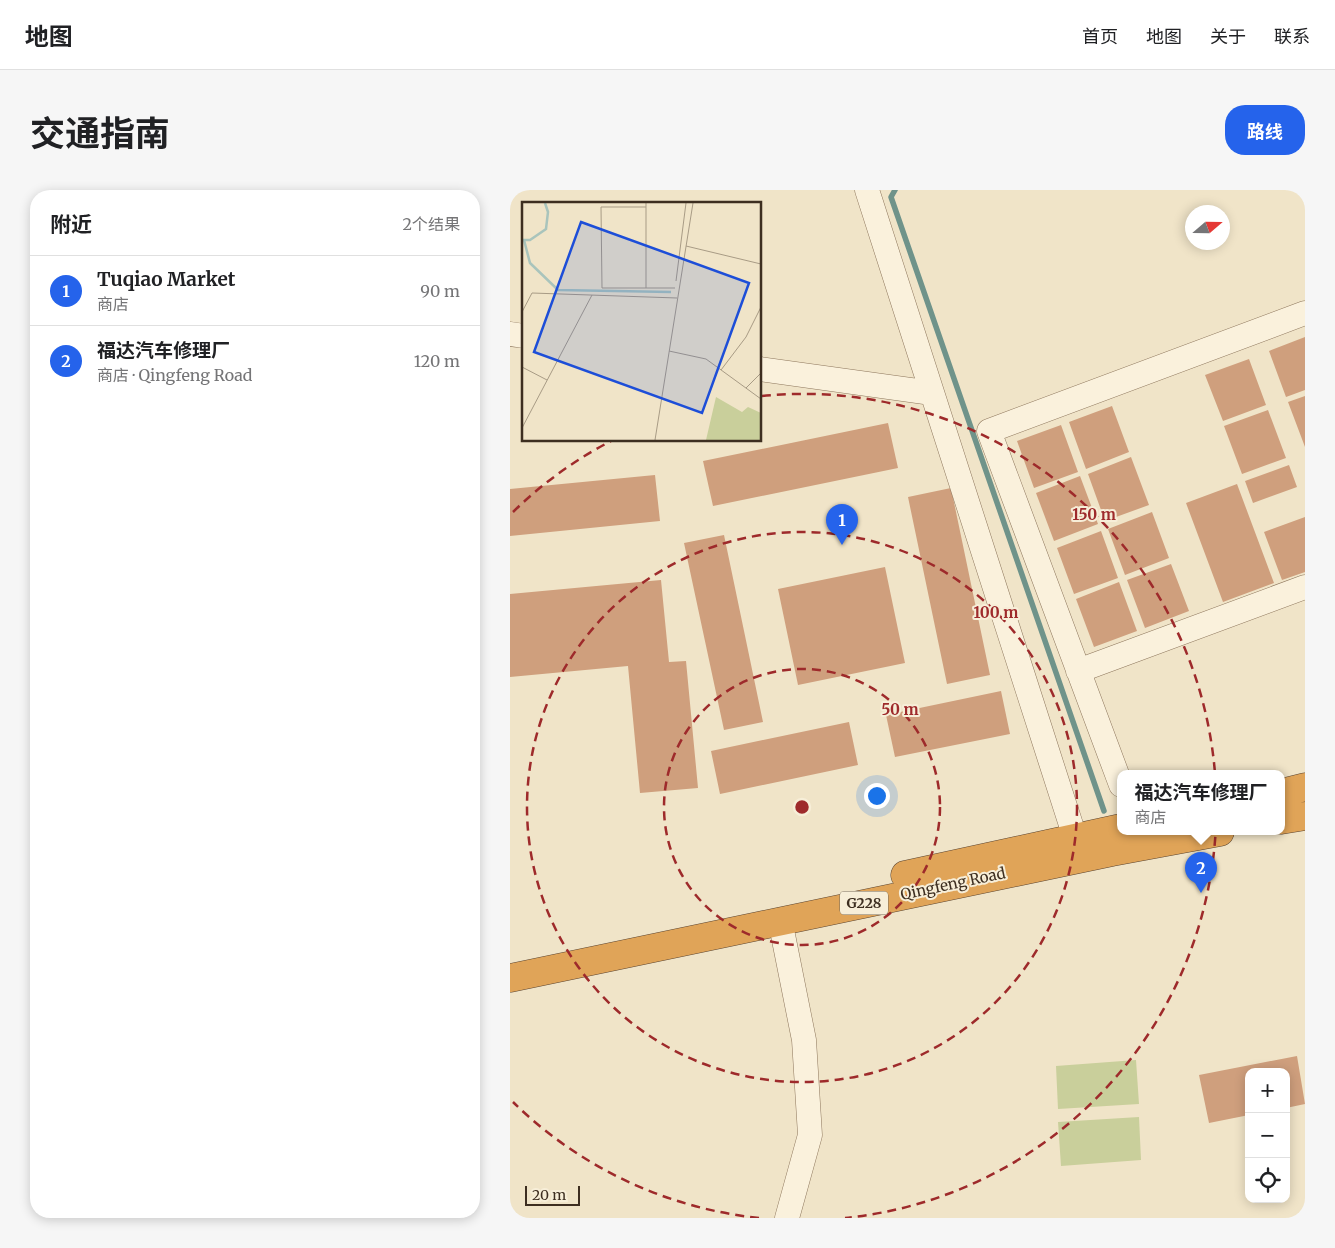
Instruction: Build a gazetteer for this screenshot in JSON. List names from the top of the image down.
{
  "streets": {
    "highway": ["Qingfeng Road", "G228"]
  },
  "scale_bar": "20 m",
  "north": "right",
  "page": {
    "header": "地图",
    "nav": [
      "首页",
      "地图",
      "关于",
      "联系"
    ],
    "title": "交通指南",
    "buttons": "路线",
    "heading": ["附近", "2个结果"],
    "list": [
      {
        "mark": "1",
        "name": "Tuqiao Market",
        "note": "商店",
        "value": "90 m"
      },
      {
        "mark": "2",
        "name": "福达汽车修理厂",
        "note": "商店 · Qingfeng Road",
        "value": "120 m"
      }
    ],
    "pins": ["1", "2"],
    "popup": ["福达汽车修理厂", "商店"],
    "map_buttons": ["+", "−"],
    "scale": "20 m"
  },
  "rings": ["150 m", "100 m", "50 m"]
}
